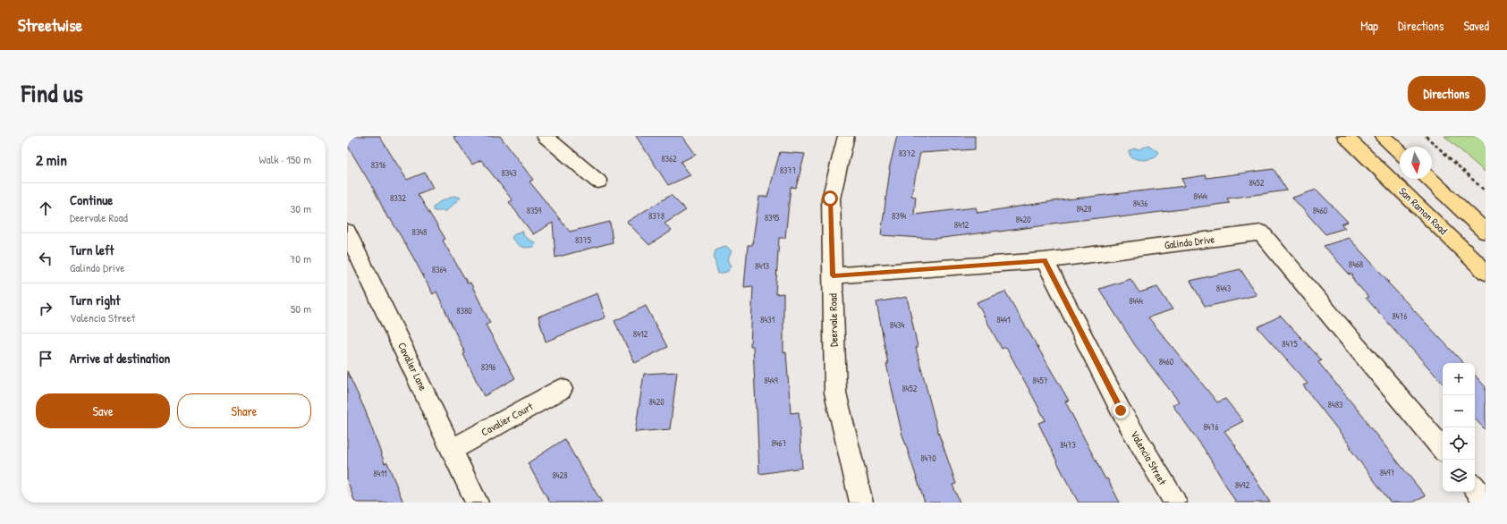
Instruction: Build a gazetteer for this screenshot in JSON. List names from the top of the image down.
{
  "streets": {
    "main road": ["San Ramon Road"],
    "street": [
      "Galindo Drive",
      "Deervale Road",
      "Cavalier Lane",
      "Cavalier Court",
      "Valencia Street"
    ]
  },
  "crossings": [
    ["Galindo Drive", "Deervale Road"],
    ["Galindo Drive", "Valencia Street"],
    ["Cavalier Lane", "Cavalier Court"]
  ],
  "house_numbers": [
    "8372",
    "8362",
    "8316",
    "8377",
    "8343",
    "8452",
    "8444",
    "8332",
    "8436",
    "8428",
    "8359",
    "8460",
    "8378",
    "8394",
    "8395",
    "8420",
    "8412",
    "8348",
    "8375",
    "8468",
    "8413",
    "8364",
    "8443",
    "8444",
    "8380",
    "8476",
    "8431",
    "8441",
    "8434",
    "8412",
    "8475",
    "8460",
    "8396",
    "8449",
    "8457",
    "8452",
    "8420",
    "8483",
    "8476",
    "8467",
    "8473",
    "8470",
    "8497",
    "8411",
    "8428",
    "8492"
  ],
  "north": "bottom",
  "page": {
    "header": "Streetwise",
    "nav": ["Map", "Directions", "Saved"],
    "title": "Find us",
    "buttons": [
      "Directions",
      ["Save", "Share"]
    ],
    "heading": ["2 min", "Walk · 150 m"],
    "list": [
      ["Continue", "Deervale Road", "30 m"],
      ["Turn left", "Galindo Drive", "70 m"],
      ["Turn right", "Valencia Street", "50 m"],
      "Arrive at destination"
    ],
    "map_buttons": ["+", "−"]
  }
}
